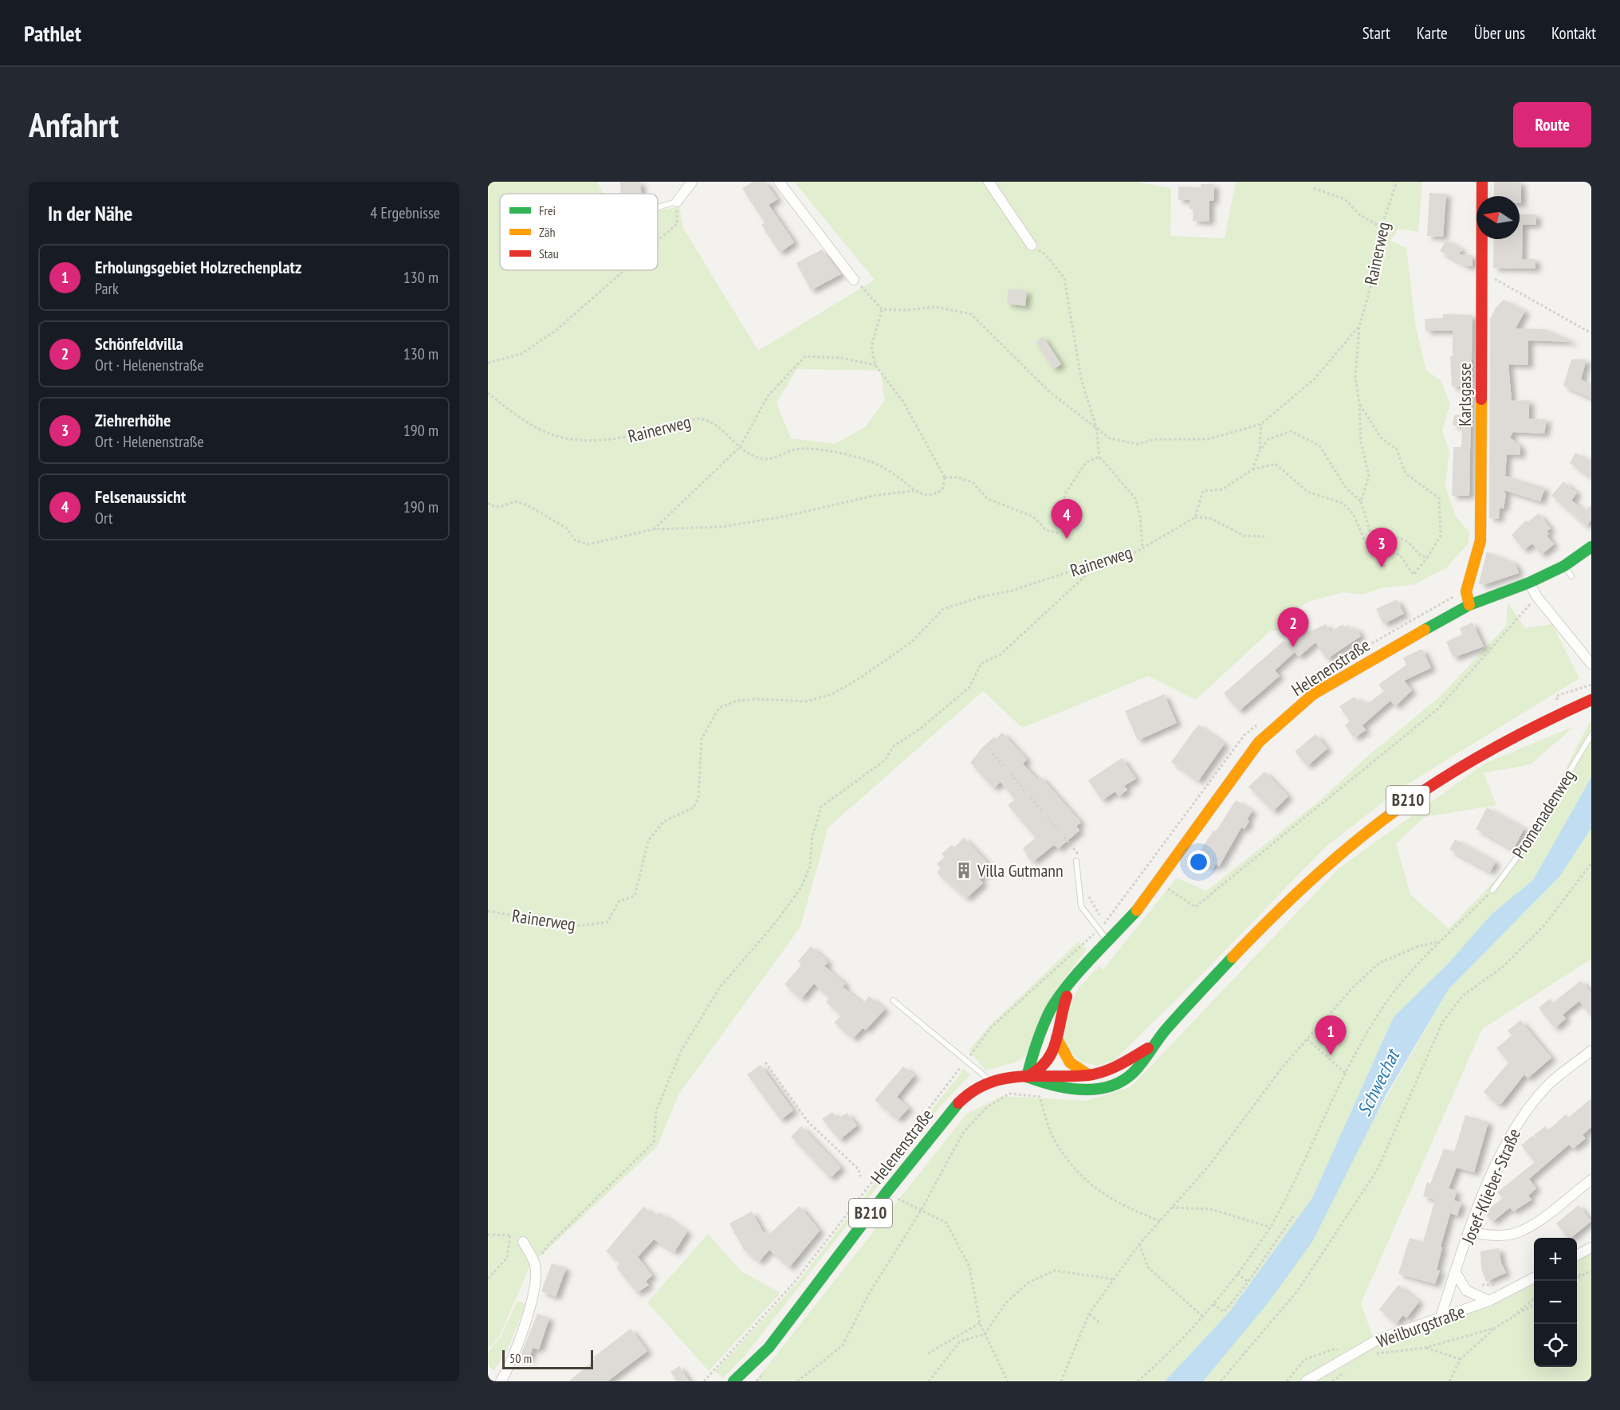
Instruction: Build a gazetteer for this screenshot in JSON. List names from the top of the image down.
{
  "streets": {
    "street": [
      "Karlsgasse",
      "Helenenstraße",
      "B210",
      "Josef-Klieber-Straße",
      "Weilburgstraße"
    ],
    "lane": ["Promenadenweg"],
    "path": ["Rainerweg"]
  },
  "crossings": [
    ["Karlsgasse", "Helenenstraße"],
    ["Helenenstraße", "B210"],
    ["Josef-Klieber-Straße", "Weilburgstraße"]
  ],
  "water": ["Schwechat"],
  "places": {
    "building": ["Villa Gutmann"]
  },
  "legend": ["Frei", "Zäh", "Stau"],
  "scale_bar": "50 m",
  "north": "left",
  "page": {
    "header": "Pathlet",
    "nav": [
      "Start",
      "Karte",
      "Über uns",
      "Kontakt"
    ],
    "buttons": "Route",
    "title": "Anfahrt",
    "heading": ["In der Nähe", "4 Ergebnisse"],
    "list": [
      {
        "mark": "1",
        "name": "Erholungsgebiet Holzrechenplatz",
        "note": "Park",
        "value": "130 m"
      },
      {
        "mark": "2",
        "name": "Schönfeldvilla",
        "note": "Ort · Helenenstraße",
        "value": "130 m"
      },
      {
        "mark": "3",
        "name": "Ziehrerhöhe",
        "note": "Ort · Helenenstraße",
        "value": "190 m"
      },
      {
        "mark": "4",
        "name": "Felsenaussicht",
        "note": "Ort",
        "value": "190 m"
      }
    ],
    "pins": [
      "4",
      "3",
      "2",
      "1"
    ],
    "map_buttons": ["+", "−"],
    "scale": "50 m"
  }
}
